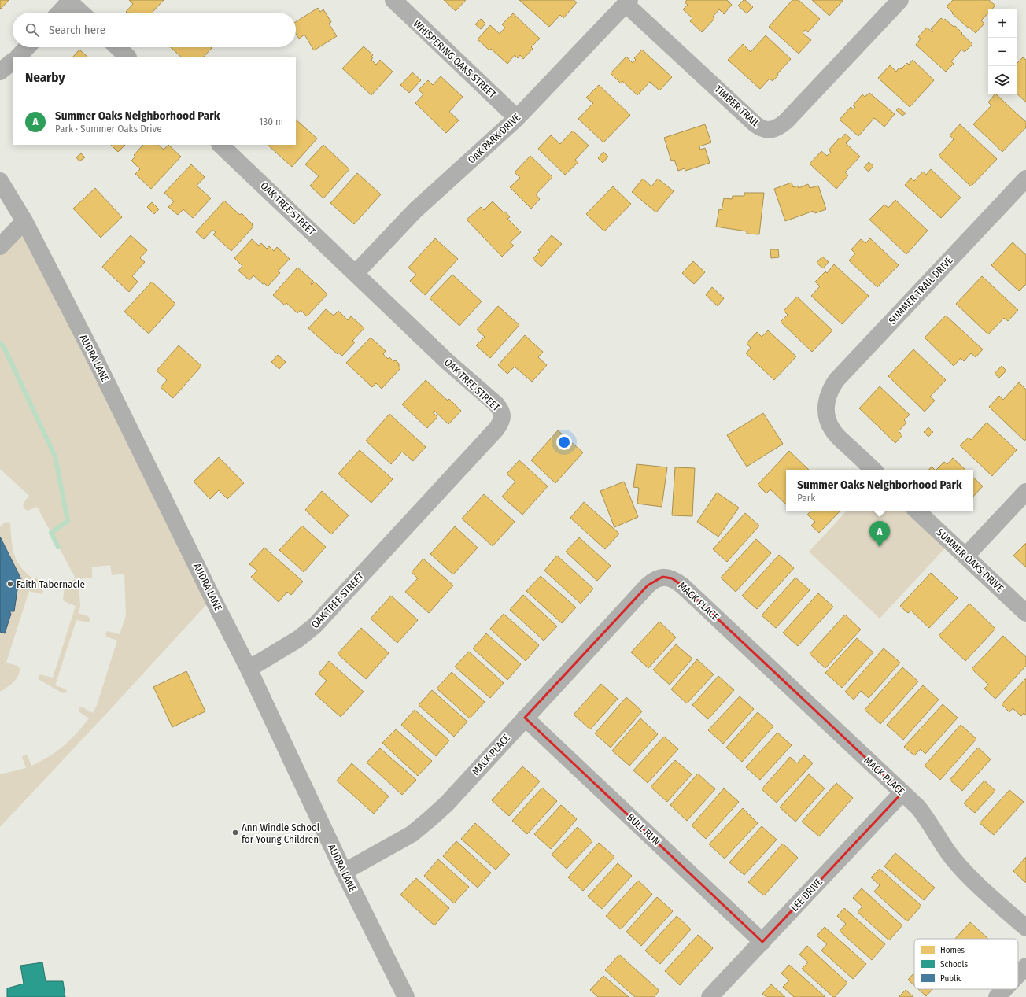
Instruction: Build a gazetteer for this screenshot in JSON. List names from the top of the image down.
{
  "streets": {
    "street": [
      "WHISPERING OAKS STREET",
      "TIMBER TRAIL",
      "OAK PARK DRIVE",
      "OAK TREE STREET",
      "SUMMER TRAIL DRIVE",
      "AUDRA LANE",
      "SUMMER OAKS DRIVE",
      "MACK PLACE",
      "BULL RUN",
      "LEE DRIVE"
    ]
  },
  "crossings": [
    ["WHISPERING OAKS STREET", "OAK PARK DRIVE"],
    ["TIMBER TRAIL", "OAK PARK DRIVE"],
    ["OAK PARK DRIVE", "OAK TREE STREET"],
    ["OAK TREE STREET", "AUDRA LANE"],
    ["AUDRA LANE", "MACK PLACE"],
    ["MACK PLACE", "BULL RUN"],
    ["MACK PLACE", "LEE DRIVE"],
    ["BULL RUN", "LEE DRIVE"]
  ],
  "places": ["Faith Tabernacle", "Ann Windle School for Young Children"],
  "legend": ["Homes", "Schools", "Public"],
  "page": {
    "map_buttons": ["+", "−"],
    "search": "Search here",
    "heading": "Nearby",
    "list": [
      {
        "mark": "A",
        "name": "Summer Oaks Neighborhood Park",
        "note": "Park · Summer Oaks Drive",
        "value": "130 m"
      }
    ],
    "popup": ["Summer Oaks Neighborhood Park", "Park"],
    "pins": "A"
  }
}
